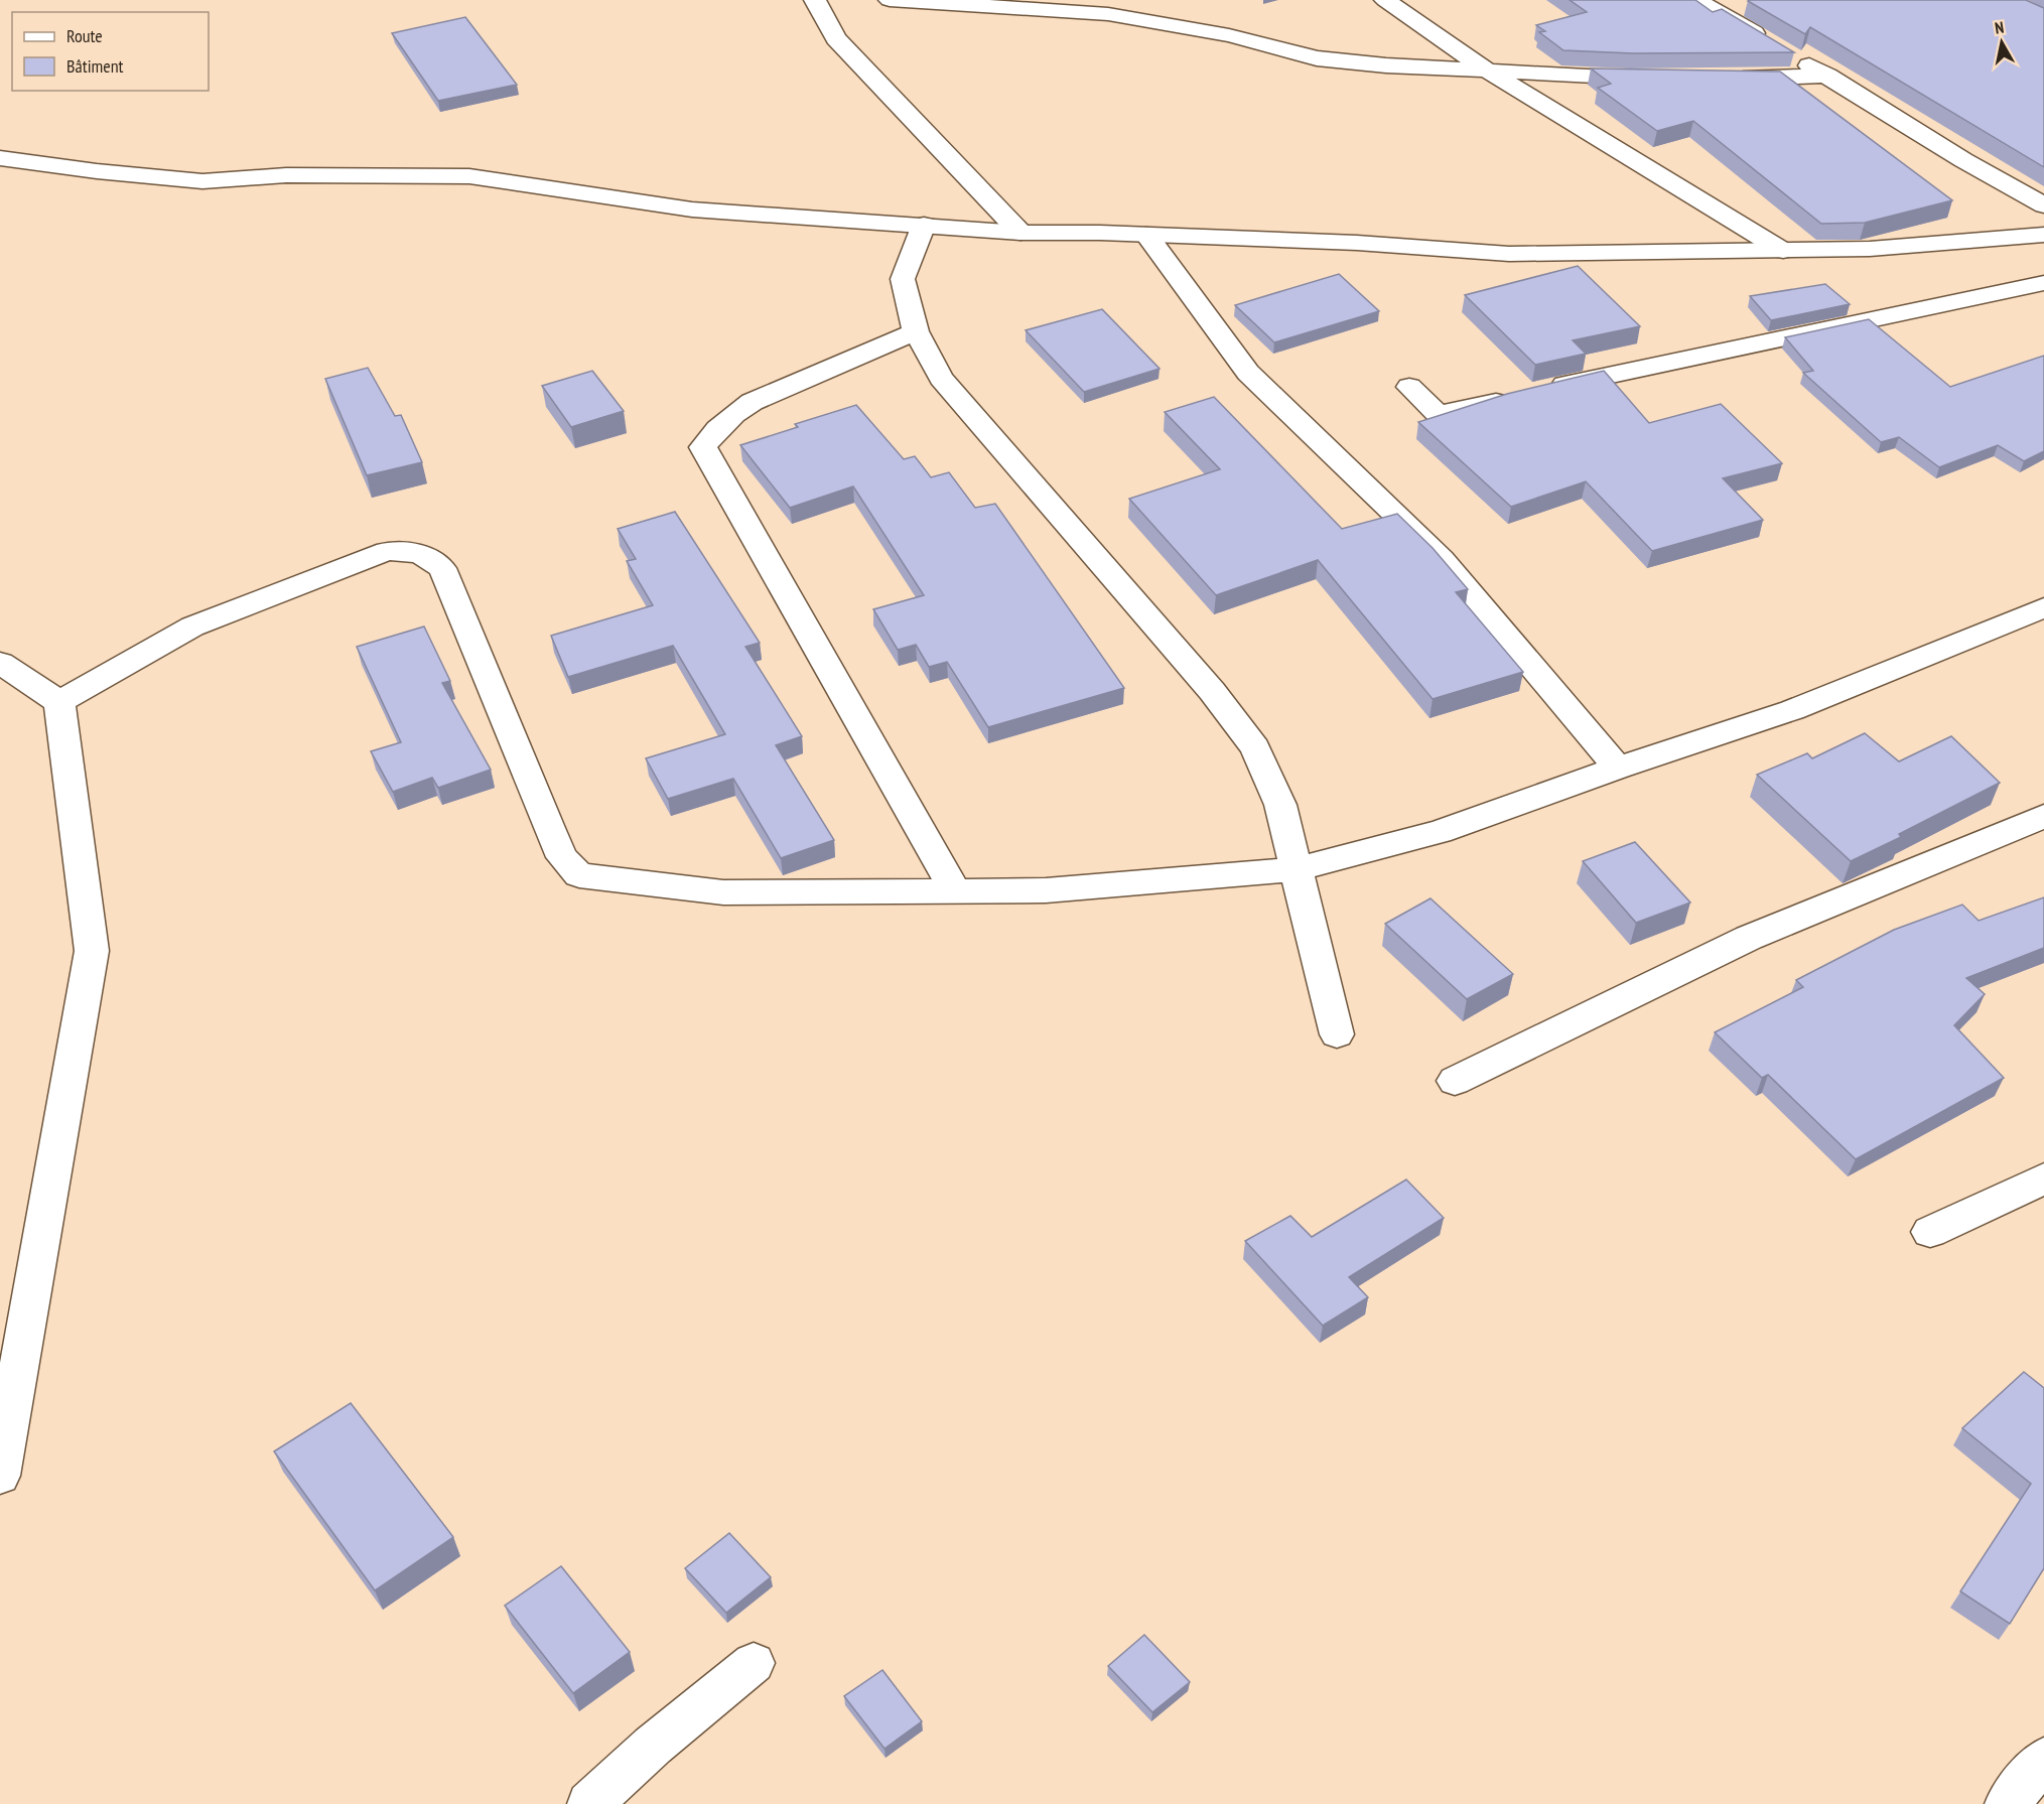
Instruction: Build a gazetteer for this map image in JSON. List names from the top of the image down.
{
  "legend": ["Route", "Bâtiment"],
  "north": "top"
}
